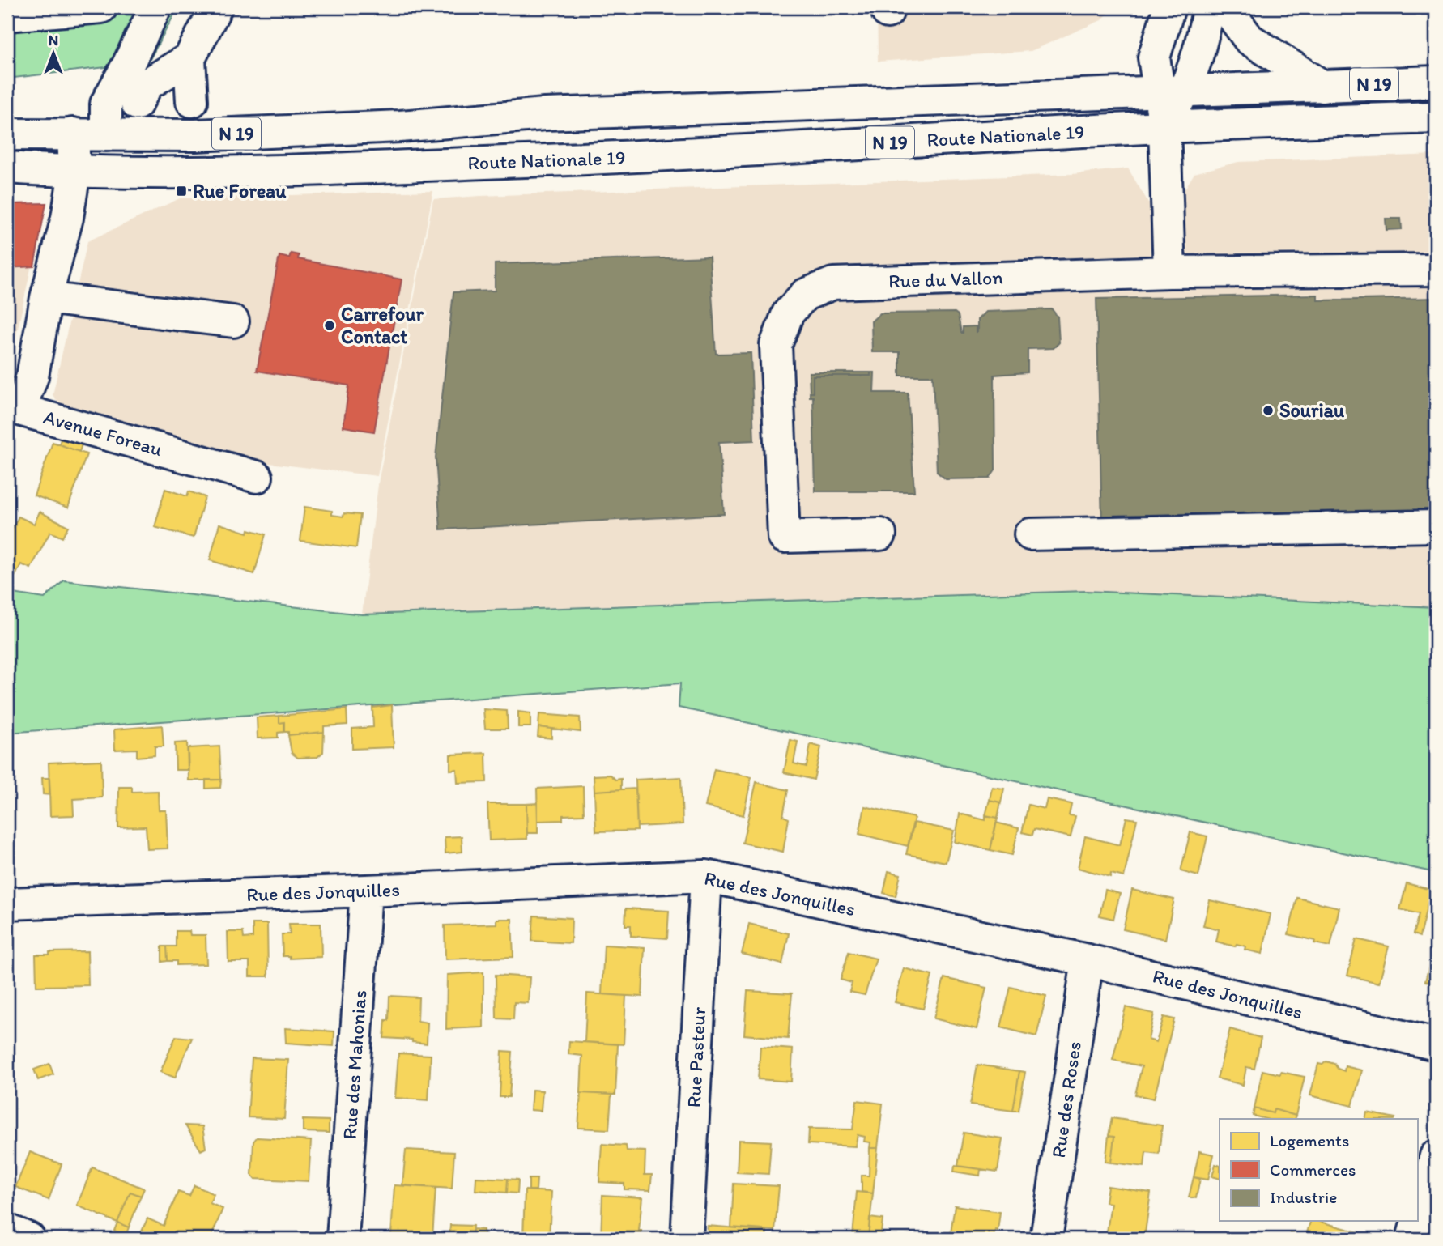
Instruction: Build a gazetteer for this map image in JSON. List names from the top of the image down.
{
  "streets": {
    "street": [
      "N 19",
      "Route Nationale 19",
      "Rue du Vallon",
      "Avenue Foreau",
      "Rue des Jonquilles",
      "Rue Pasteur",
      "Rue des Mahonias",
      "Rue des Roses"
    ]
  },
  "crossings": [
    ["N 19", "Route Nationale 19"],
    ["N 19", "Avenue Foreau"],
    ["Route Nationale 19", "Avenue Foreau"],
    ["Rue des Jonquilles", "Rue Pasteur"],
    ["Rue des Jonquilles", "Rue des Mahonias"],
    ["Rue des Jonquilles", "Rue des Roses"]
  ],
  "places": {
    "transit": ["Rue Foreau"],
    "other": ["Carrefour Contact", "Souriau"]
  },
  "legend": ["Logements", "Commerces", "Industrie"],
  "north": "top"
}
